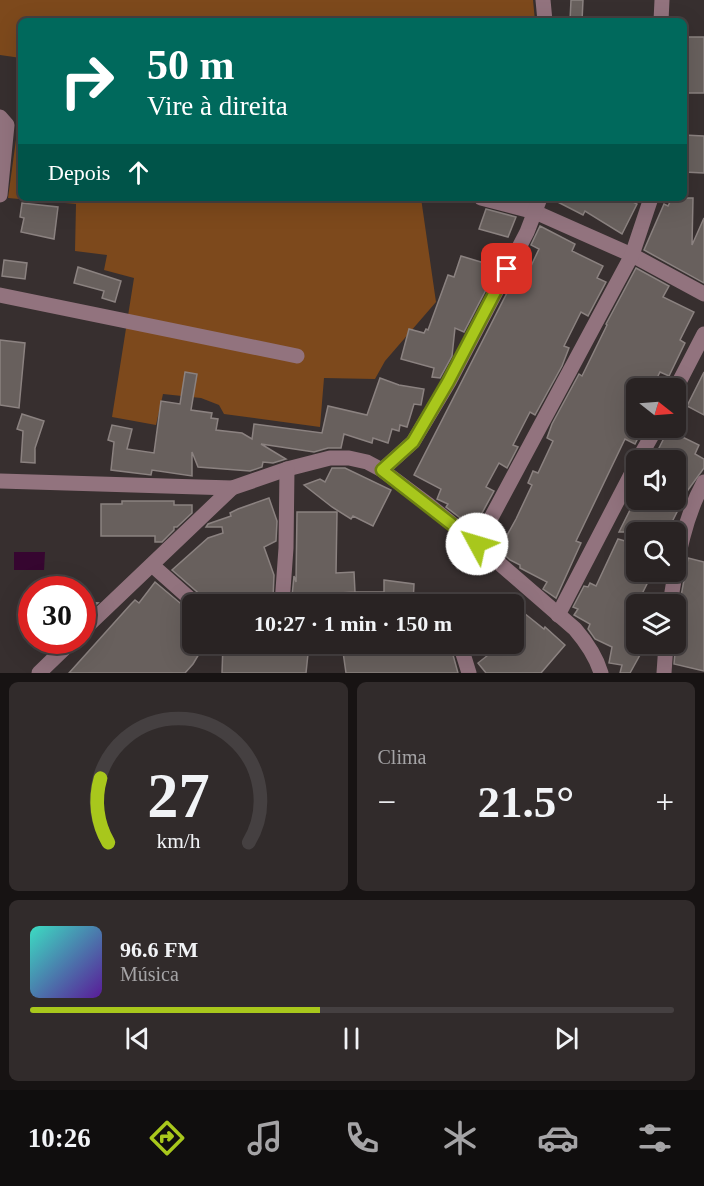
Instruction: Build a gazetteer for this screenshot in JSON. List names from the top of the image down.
{
  "north": "right",
  "page": {
    "turn": ["50 m", "Vire à direita"],
    "then": "Depois",
    "limit": "30",
    "trip": "10:27 · 1 min · 150 m",
    "tile": "Clima",
    "heat": ["−", "21.5°", "+"],
    "song": ["96.6 FM", "Música"],
    "tabs": "10:26",
    "gauge": ["27", "km/h"]
  }
}
